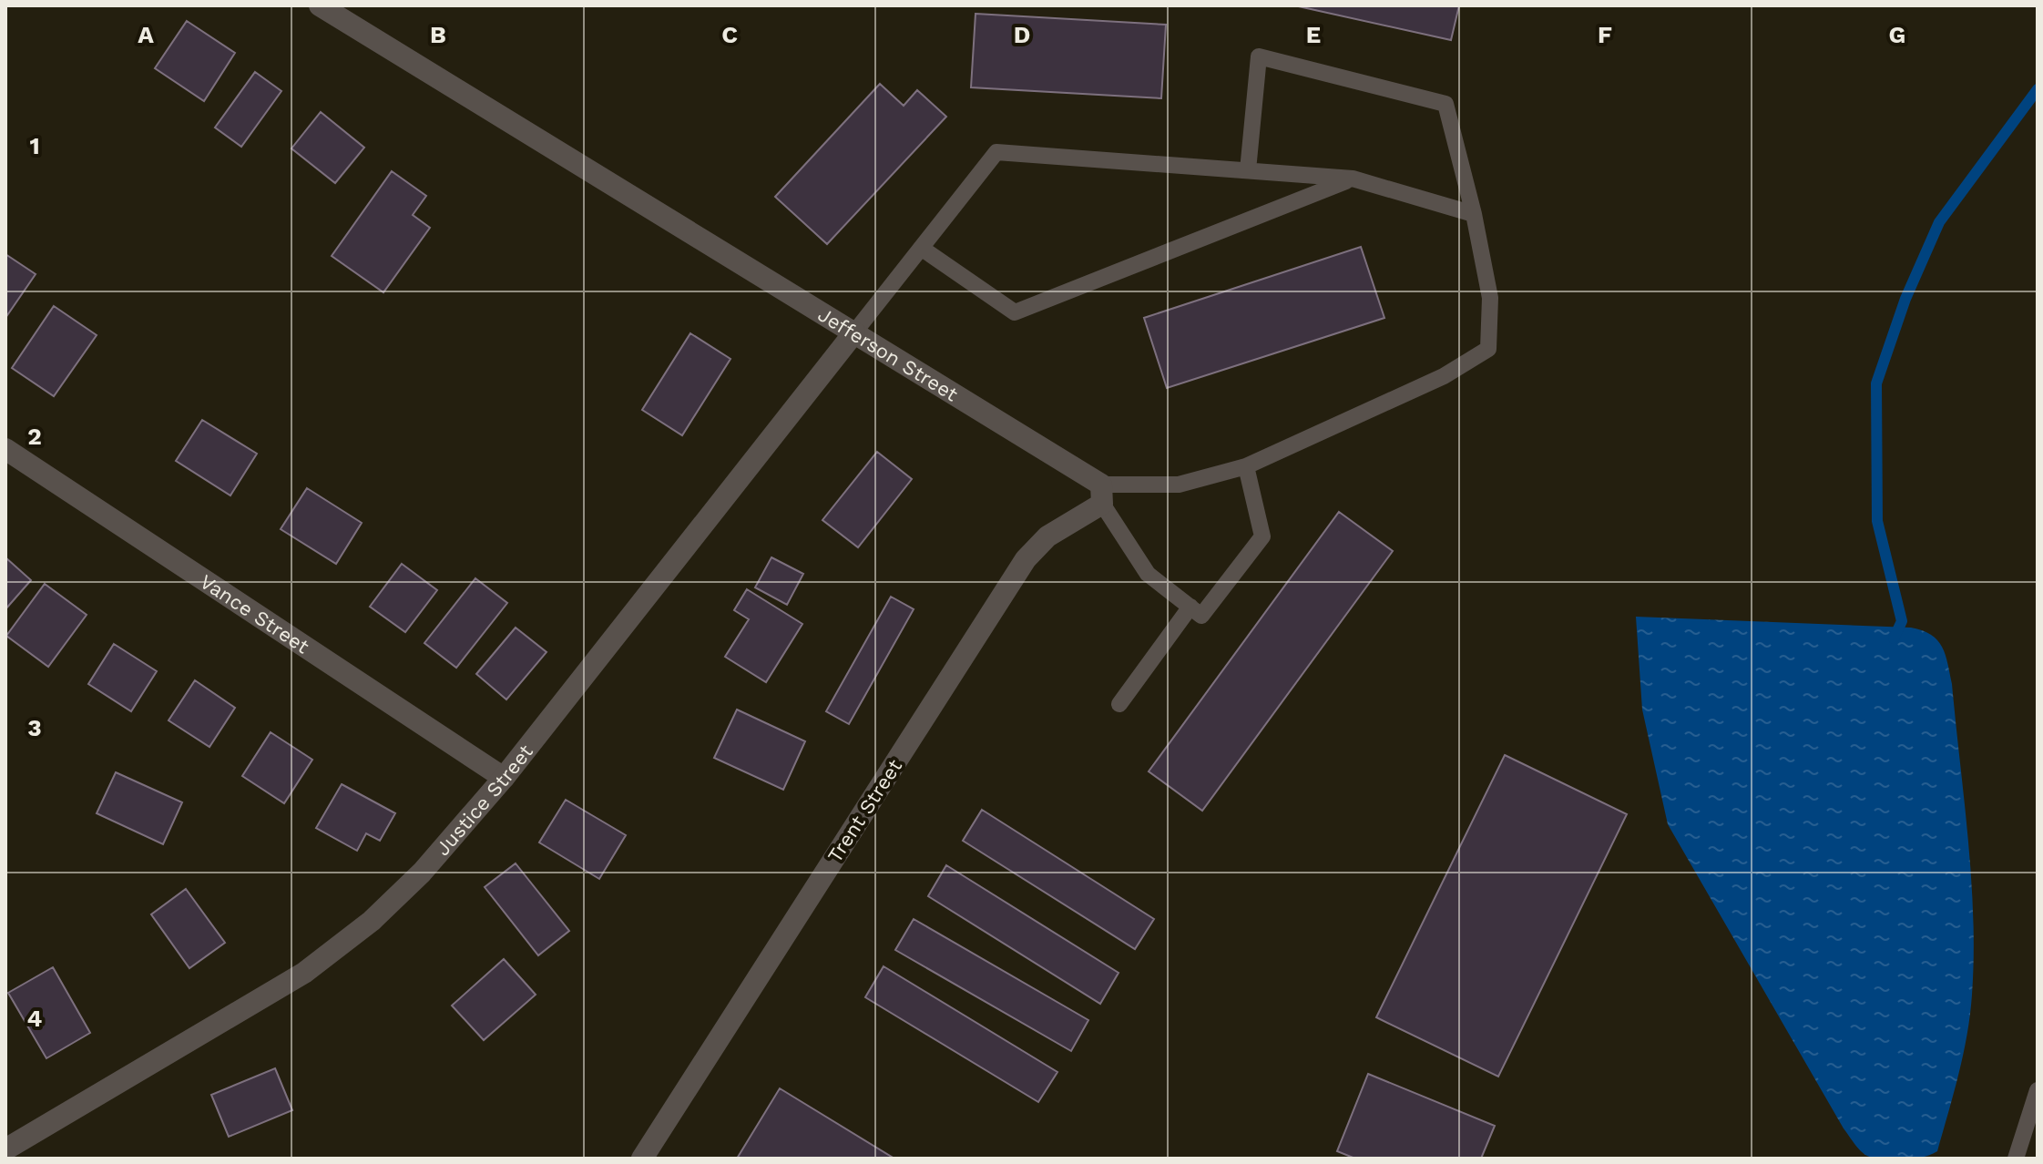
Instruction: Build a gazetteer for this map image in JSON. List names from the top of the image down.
{
  "streets": {
    "street": [
      "Jefferson Street",
      "Vance Street",
      "Justice Street",
      "Trent Street"
    ]
  },
  "crossings": [
    ["Jefferson Street", "Justice Street"],
    ["Jefferson Street", "Trent Street"],
    ["Vance Street", "Justice Street"]
  ],
  "grid": {
    "columns": [
      "A",
      "B",
      "C",
      "D",
      "E",
      "F",
      "G"
    ],
    "rows": [
      "1",
      "2",
      "3",
      "4"
    ]
  }
}
